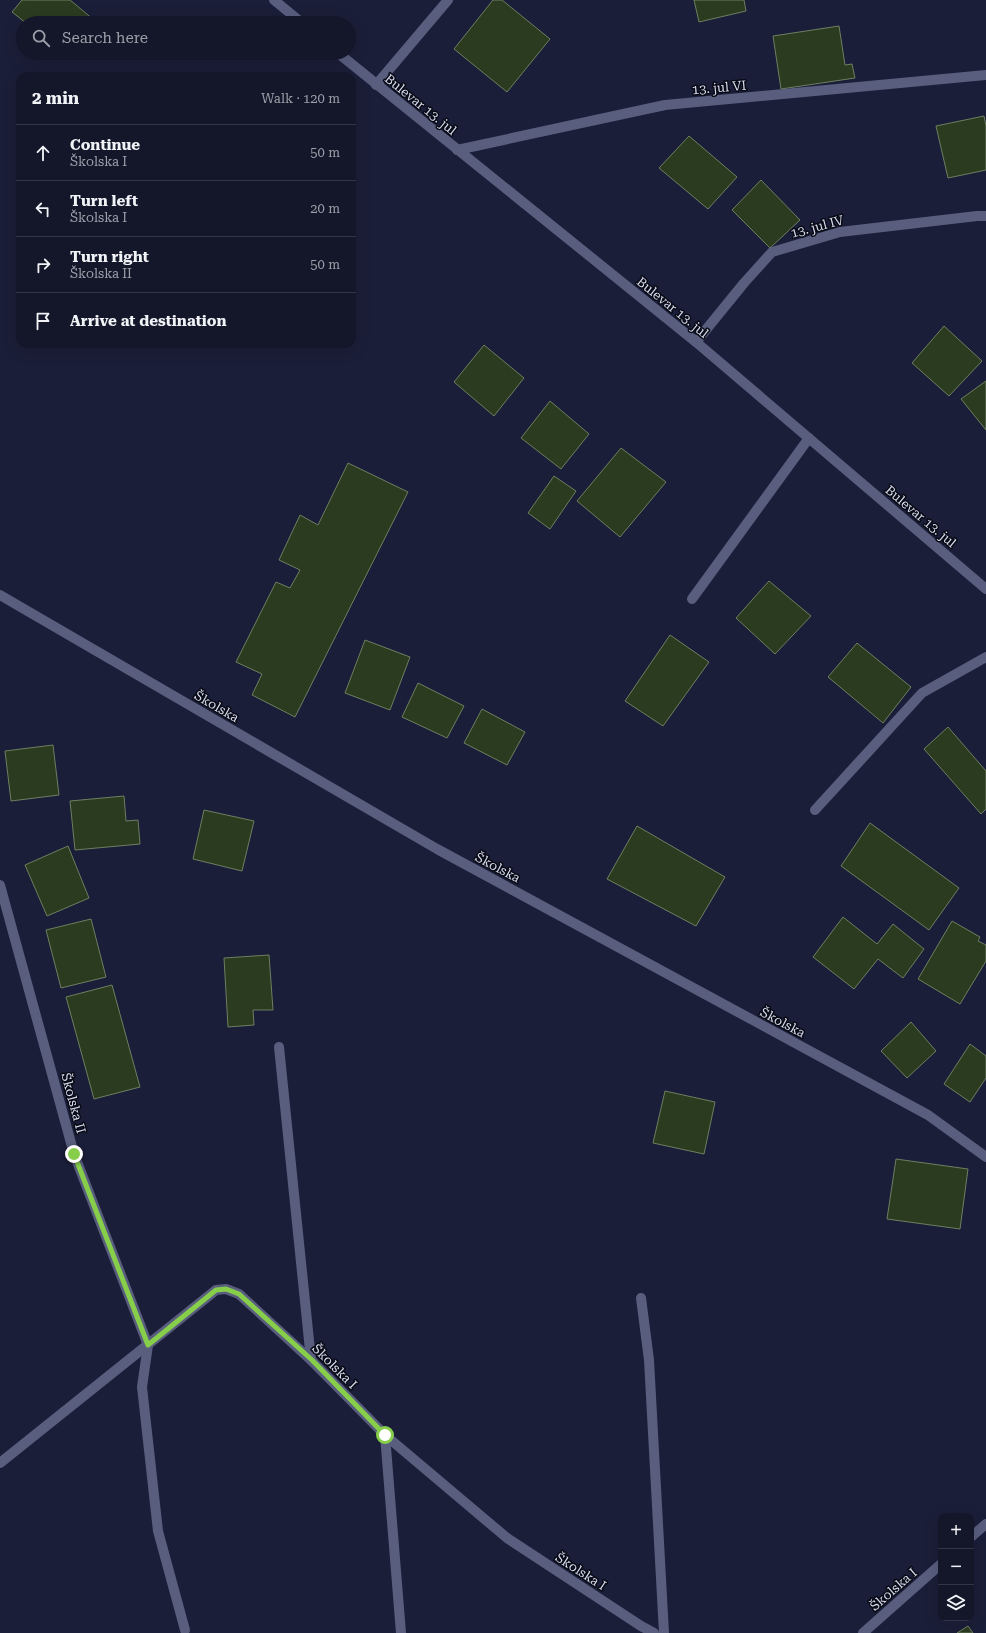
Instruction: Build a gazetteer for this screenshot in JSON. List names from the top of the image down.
{
  "streets": {
    "street": [
      "13. jul VI",
      "Bulevar 13. jul",
      "13. jul IV",
      "Školska",
      "Školska II",
      "Školska I"
    ]
  },
  "crossings": [
    ["13. jul VI", "Bulevar 13. jul"],
    ["Bulevar 13. jul", "13. jul IV"],
    ["Školska II", "Školska I"]
  ],
  "page": {
    "search": "Search here",
    "heading": ["2 min", "Walk · 120 m"],
    "list": [
      ["Continue", "Školska I", "50 m"],
      ["Turn left", "Školska I", "20 m"],
      ["Turn right", "Školska II", "50 m"],
      "Arrive at destination"
    ],
    "map_buttons": ["+", "−"]
  }
}
